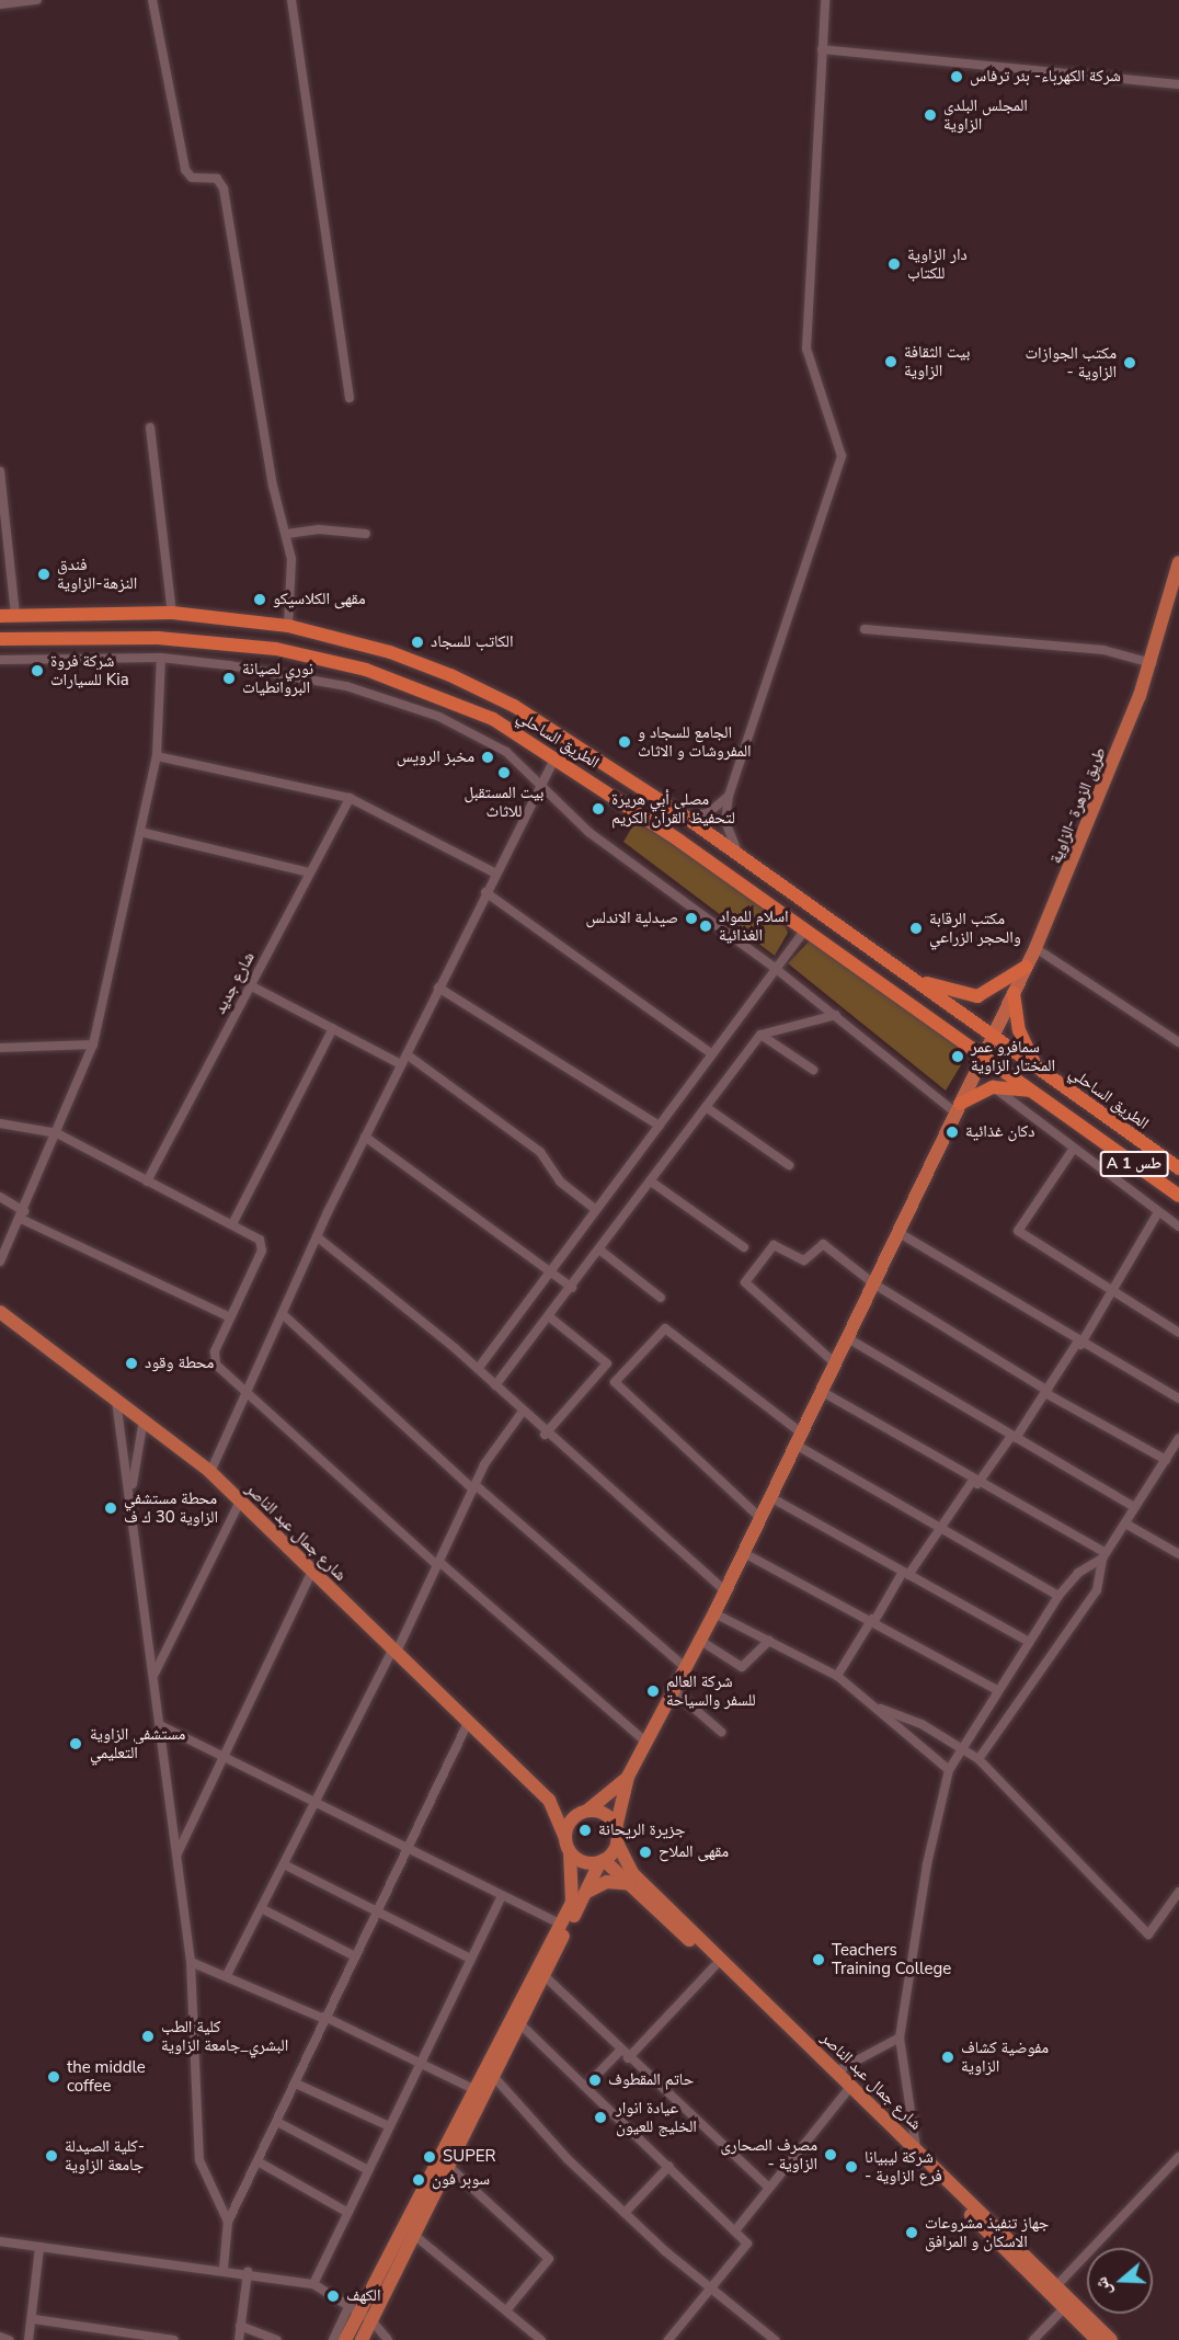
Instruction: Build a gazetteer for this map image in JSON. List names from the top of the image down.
{
  "streets": {
    "highway": ["الطريق الساحلي", "A 1 طس"],
    "main road": ["طريق الزهرة -الزاوية", "شارع جمال عبد الناصر"],
    "street": ["شارع جديد"]
  },
  "crossings": [
    ["الطريق الساحلي", "طريق الزهرة -الزاوية"]
  ],
  "places": [
    "شركة الكهرباء- بئر ترفاس",
    "المجلس البلدي الزاوية",
    "دار الزاوية للكتاب",
    "بيت الثقافة الزاوية",
    "مكتب الجوازات - الزاوية",
    "فندق النزهة-الزاوية",
    "مقهى الكلاسيكو",
    "الكاتب للسجاد",
    "شركة فروة للسيارات Kia",
    "نوري لصيانة البروانطيات",
    "الجامع للسجاد و المفروشات و الاثاث",
    "مخبز الرويس",
    "بيت المستقبل للاثاث",
    "مصلى أبي هريرة لتحفيظ القرآن الكريم",
    "صيدلية الاندلس",
    "اسلام للمواد الغذائية",
    "مكتب الرقابة والحجر الزراعي",
    "سمافرو عمر المختار الزاوية",
    "دكان غذائية",
    "محطة وقود",
    "محطة مستشفي الزاوية 30 ك ف",
    "شركة العالم للسفر والسياحة",
    "مستشفى الزاوية التعليمي",
    "جزيرة الريحانة",
    "مقهى الملاح",
    "Teachers Training College",
    "كلية الطب البشري_جامعة الزاوية",
    "مفوضية كشاف الزاوية",
    "the middle coffee",
    "حاتم المقطوف",
    "عيادة انوار الخليج للعيون",
    "مصرف الصحارى - الزاوية",
    "كلية الصيدلة- جامعة الزاوية",
    "SUPER",
    "شركة ليبيانا - فرع الزاوية",
    "سوبر فون",
    "جهاز تنفيذ مشروعات الاسكان و المرافق",
    "الكهف"
  ],
  "north": "left"
}
